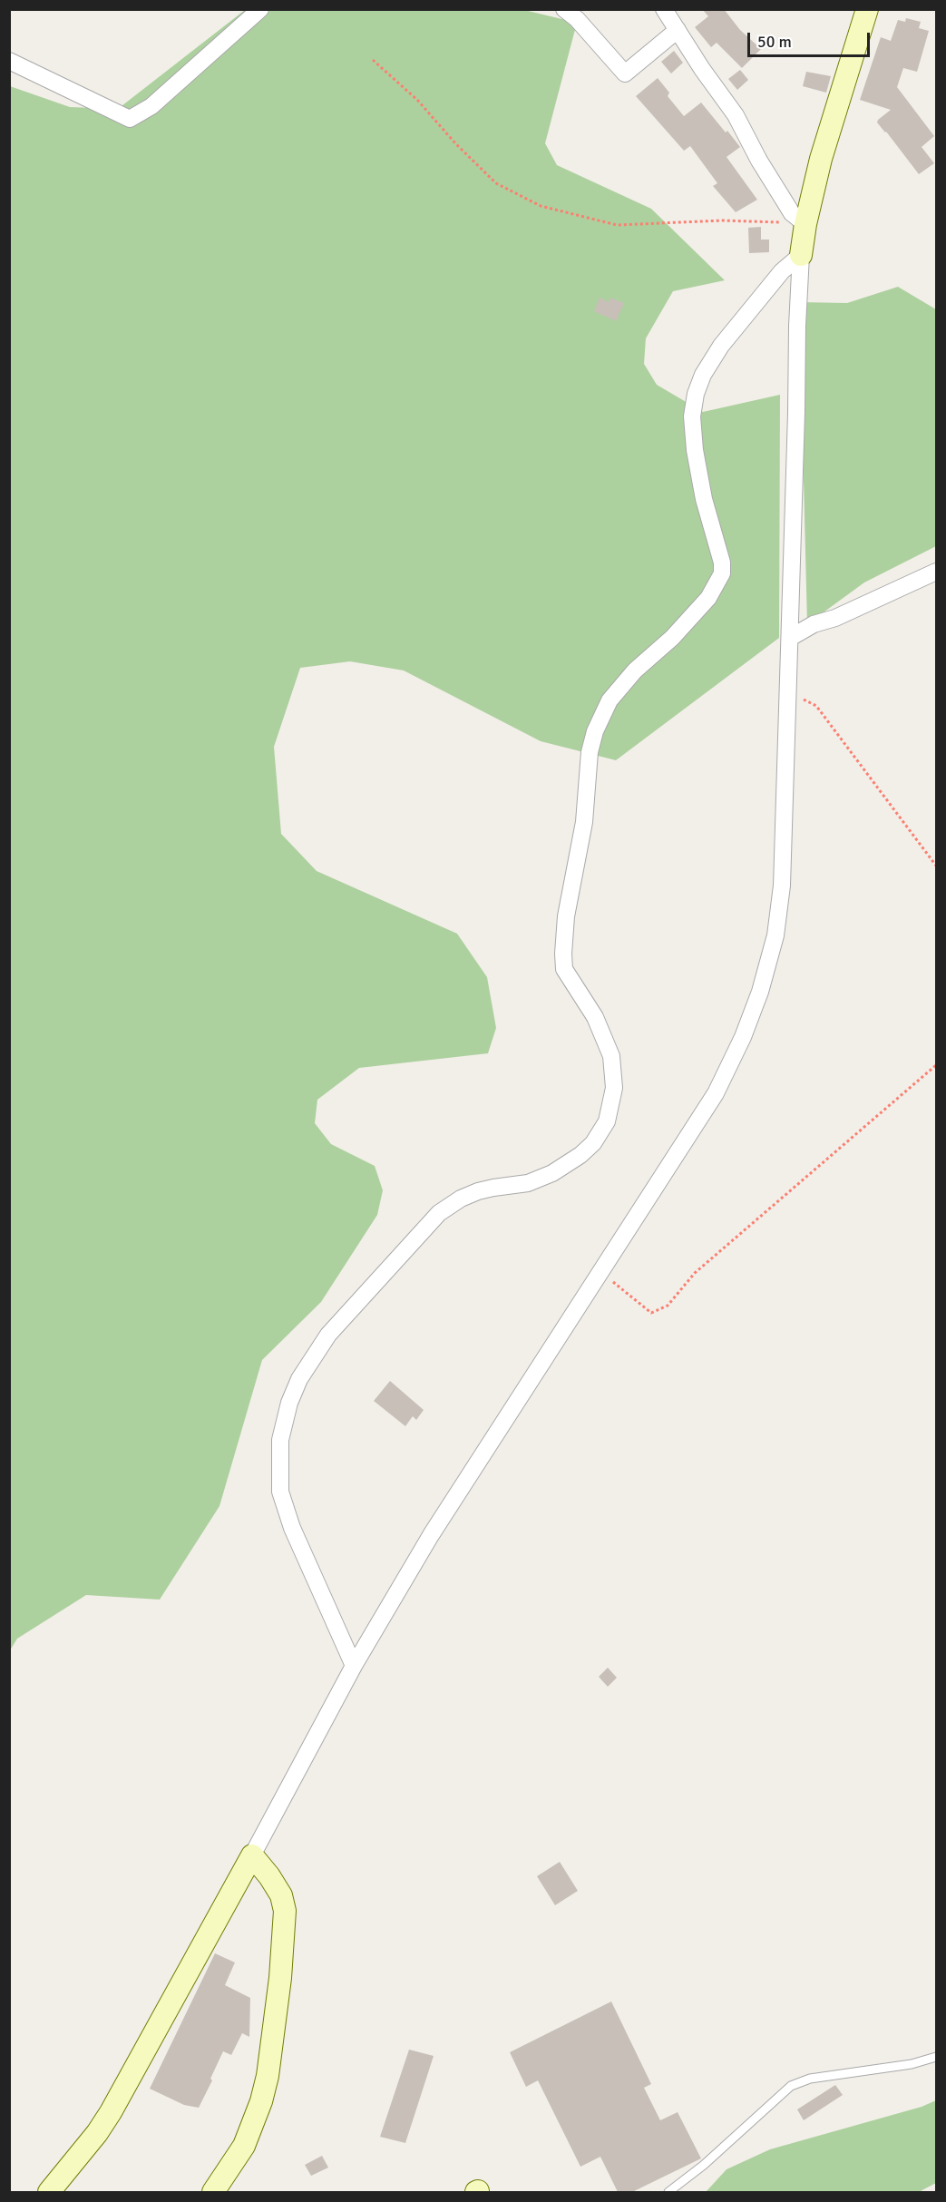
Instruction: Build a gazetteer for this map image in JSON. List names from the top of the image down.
{
  "scale_bar": "50 m"
}
